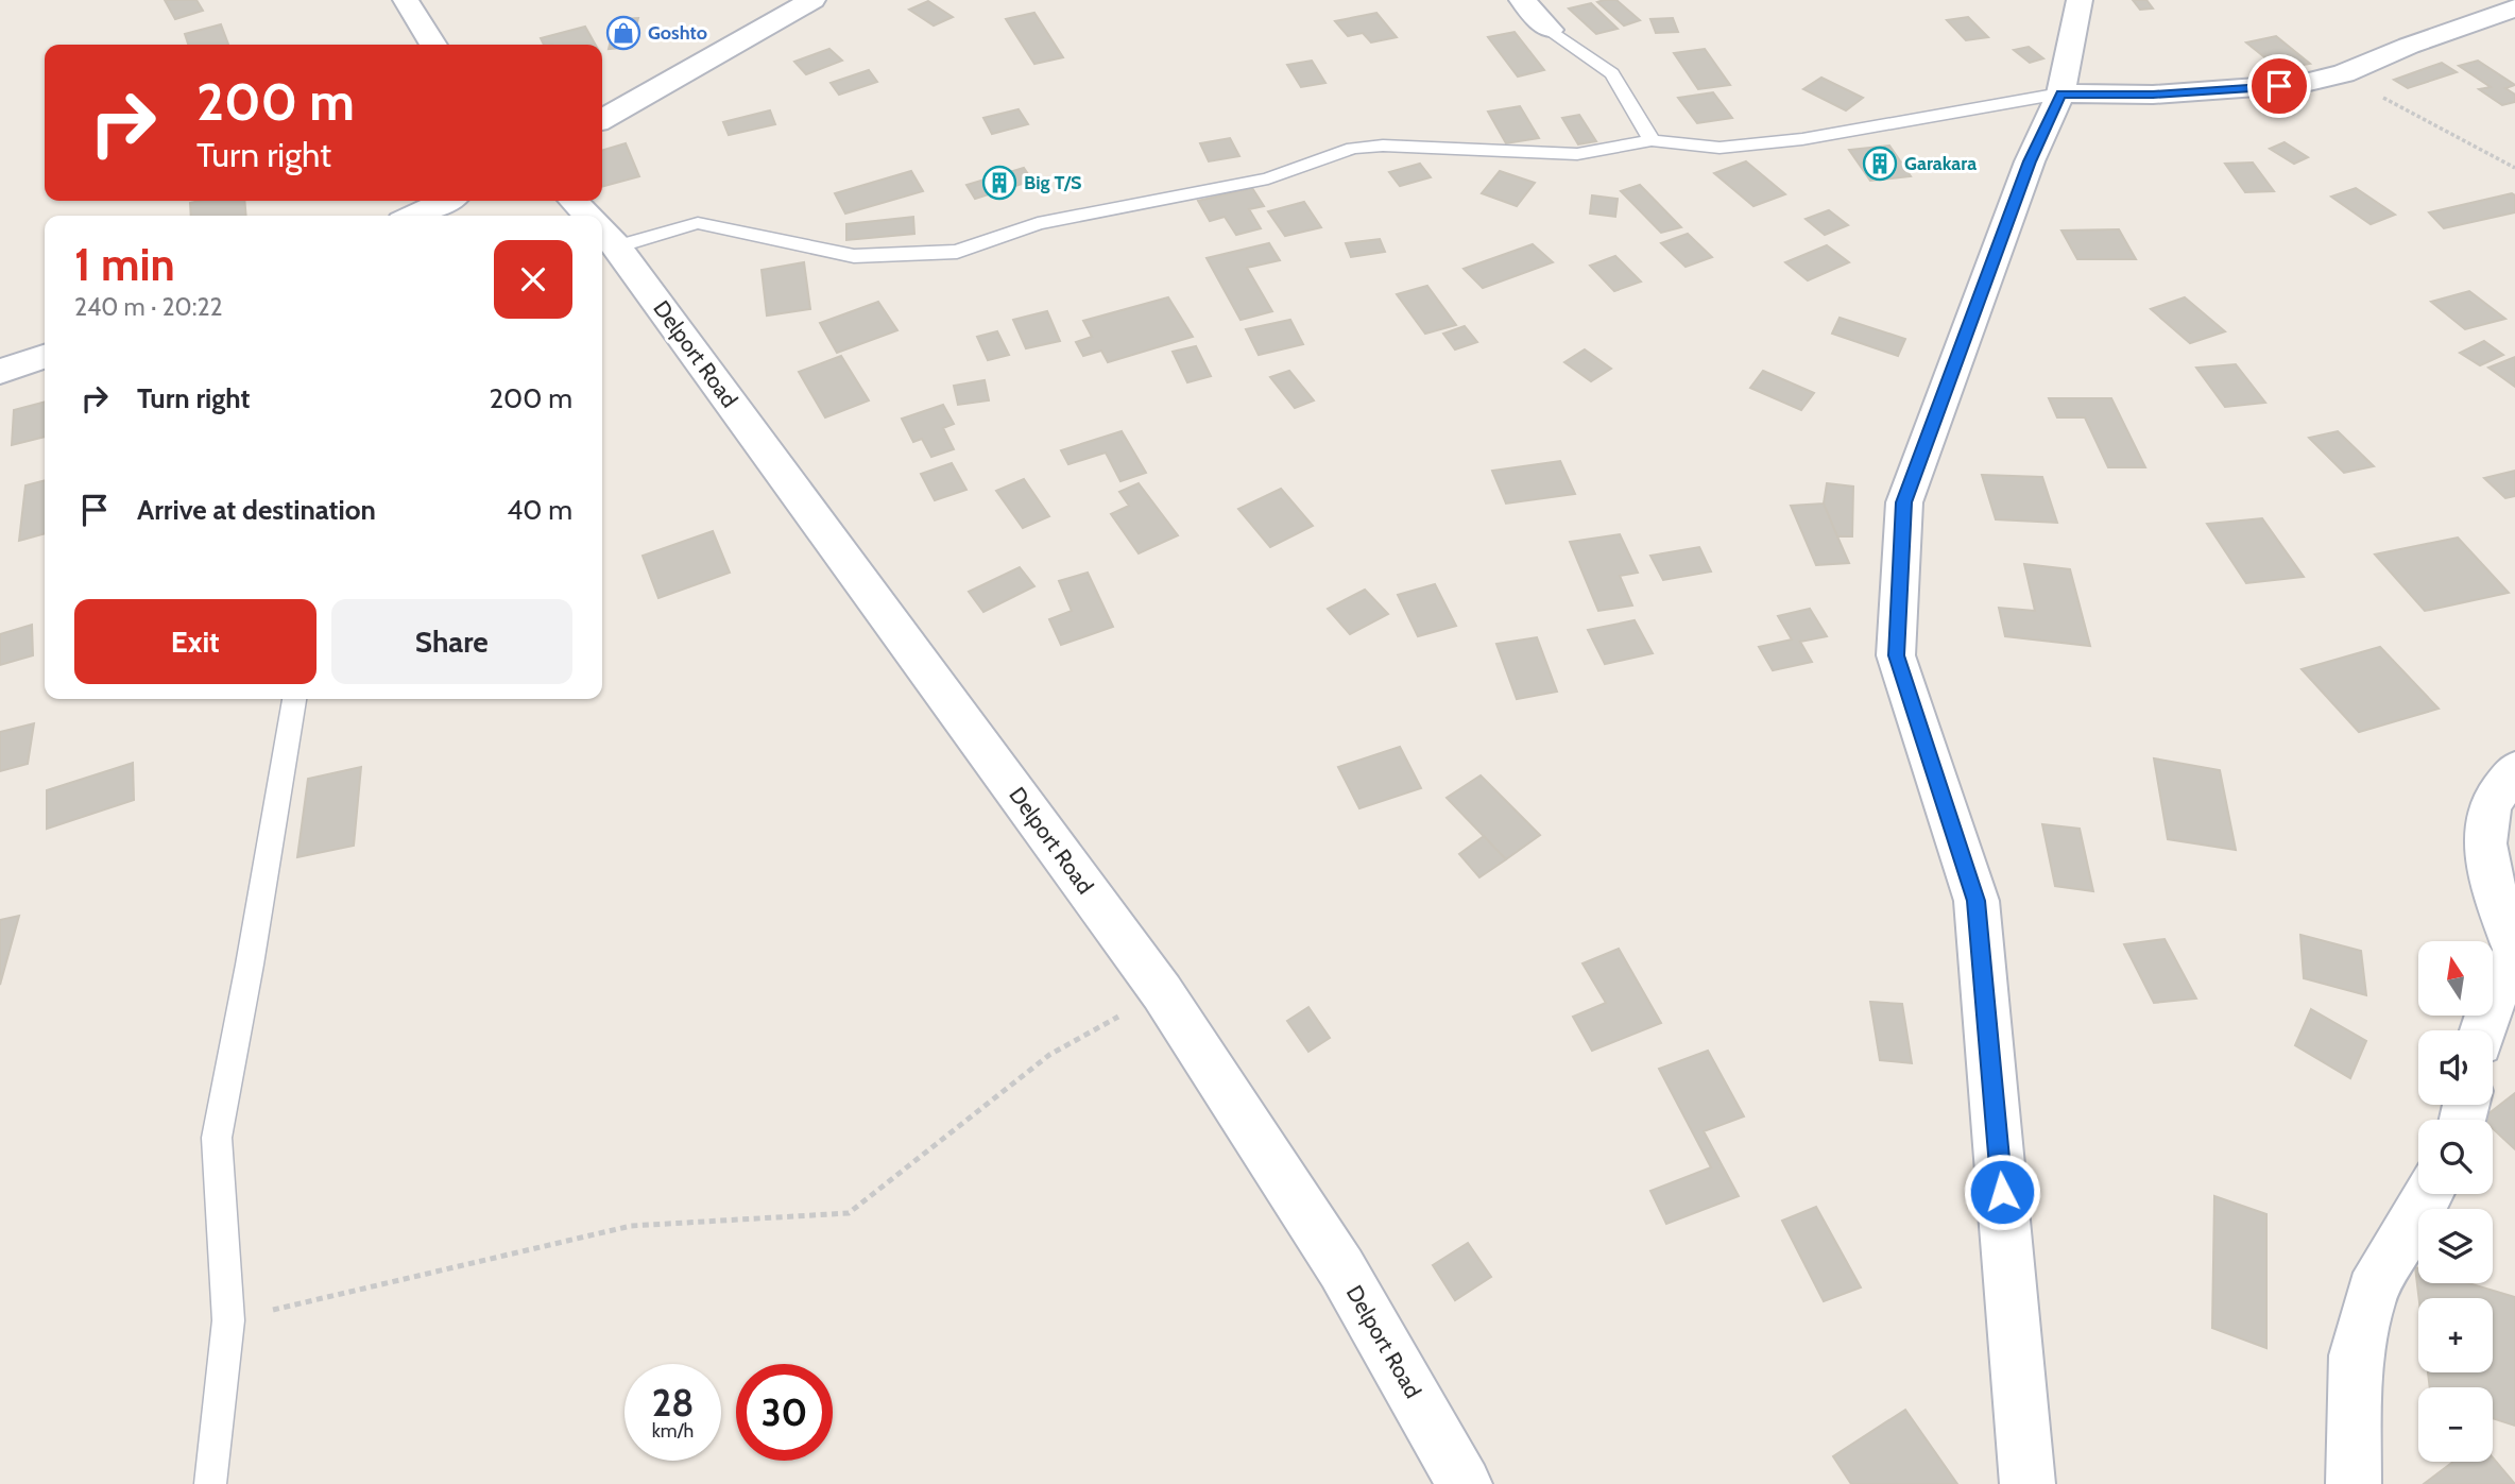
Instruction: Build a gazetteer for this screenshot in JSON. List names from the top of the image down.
{
  "streets": {
    "street": ["Delport Road"]
  },
  "places": {
    "shop": ["Goshto"],
    "building": ["Garakara", "Big T/S"]
  },
  "north": "top",
  "page": {
    "turn": ["200 m", "Turn right"],
    "heading": ["1 min", "240 m · 20:22"],
    "list": [
      {
        "name": "Turn right",
        "value": "200 m"
      },
      {
        "name": "Arrive at destination",
        "value": "40 m"
      }
    ],
    "buttons": ["Exit", "Share"],
    "map_buttons": ["+", "−"],
    "speed": "28 km/h",
    "limit": "30"
  }
}
